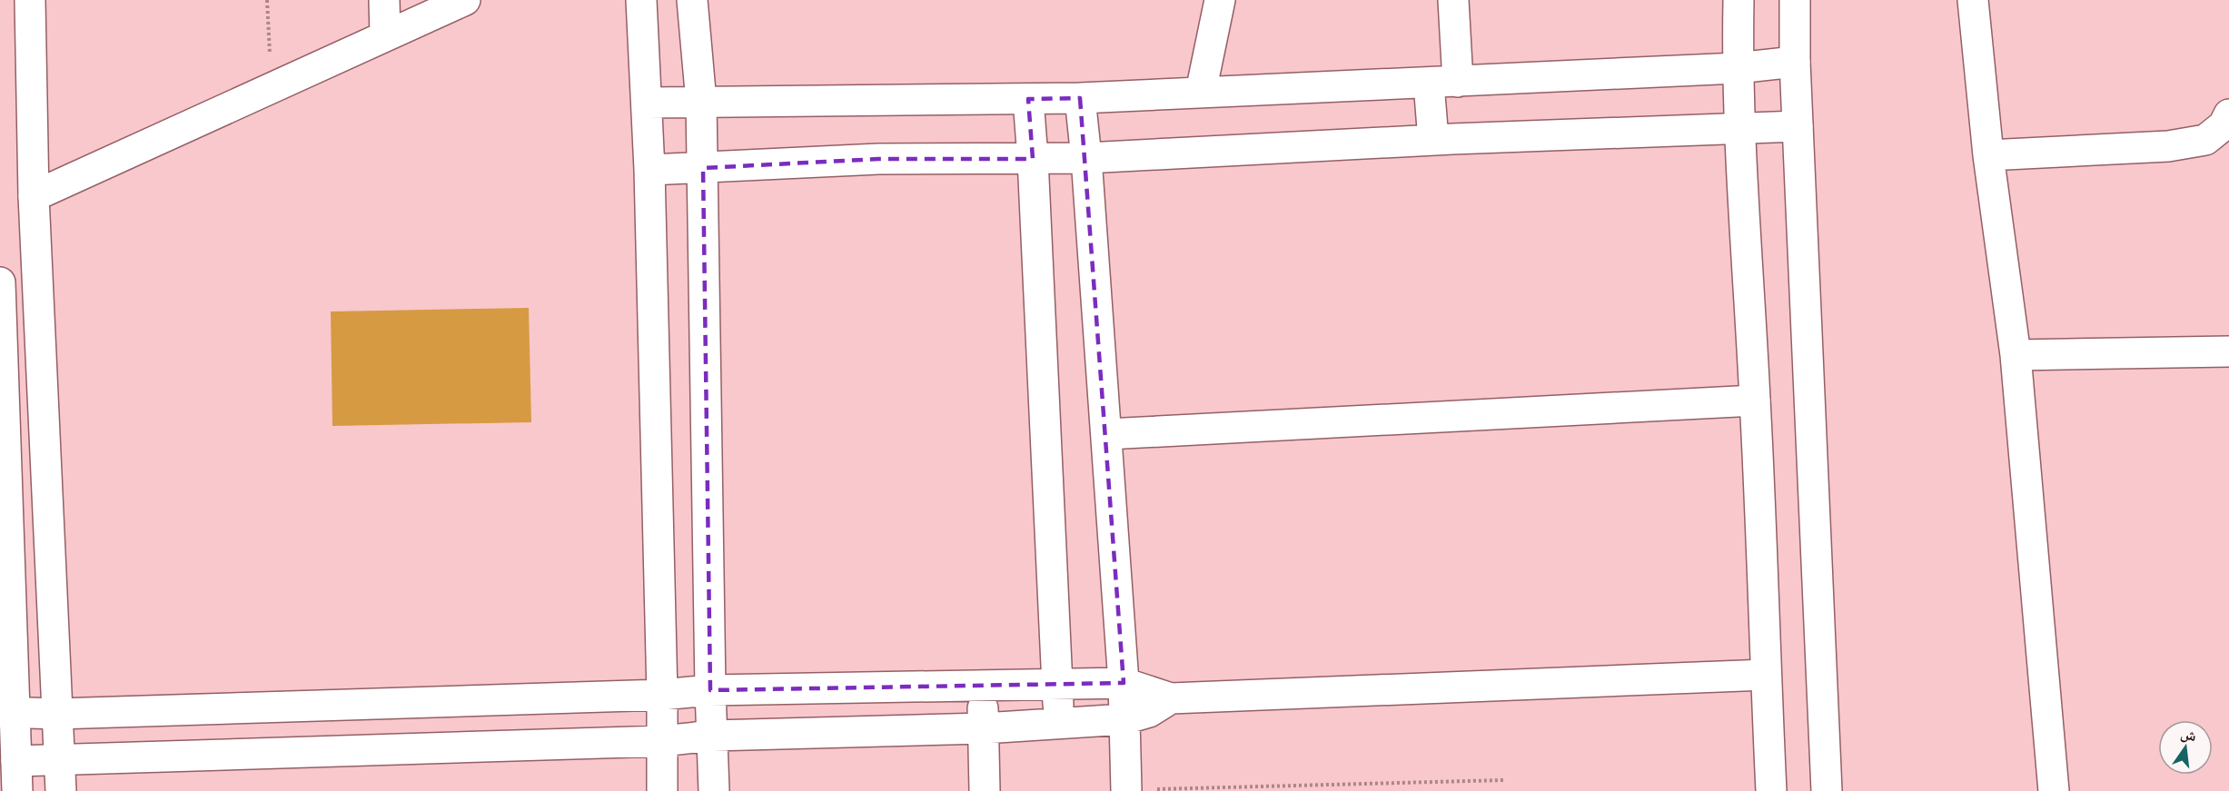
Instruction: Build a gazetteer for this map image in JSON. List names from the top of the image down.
{
  "north": "top"
}
